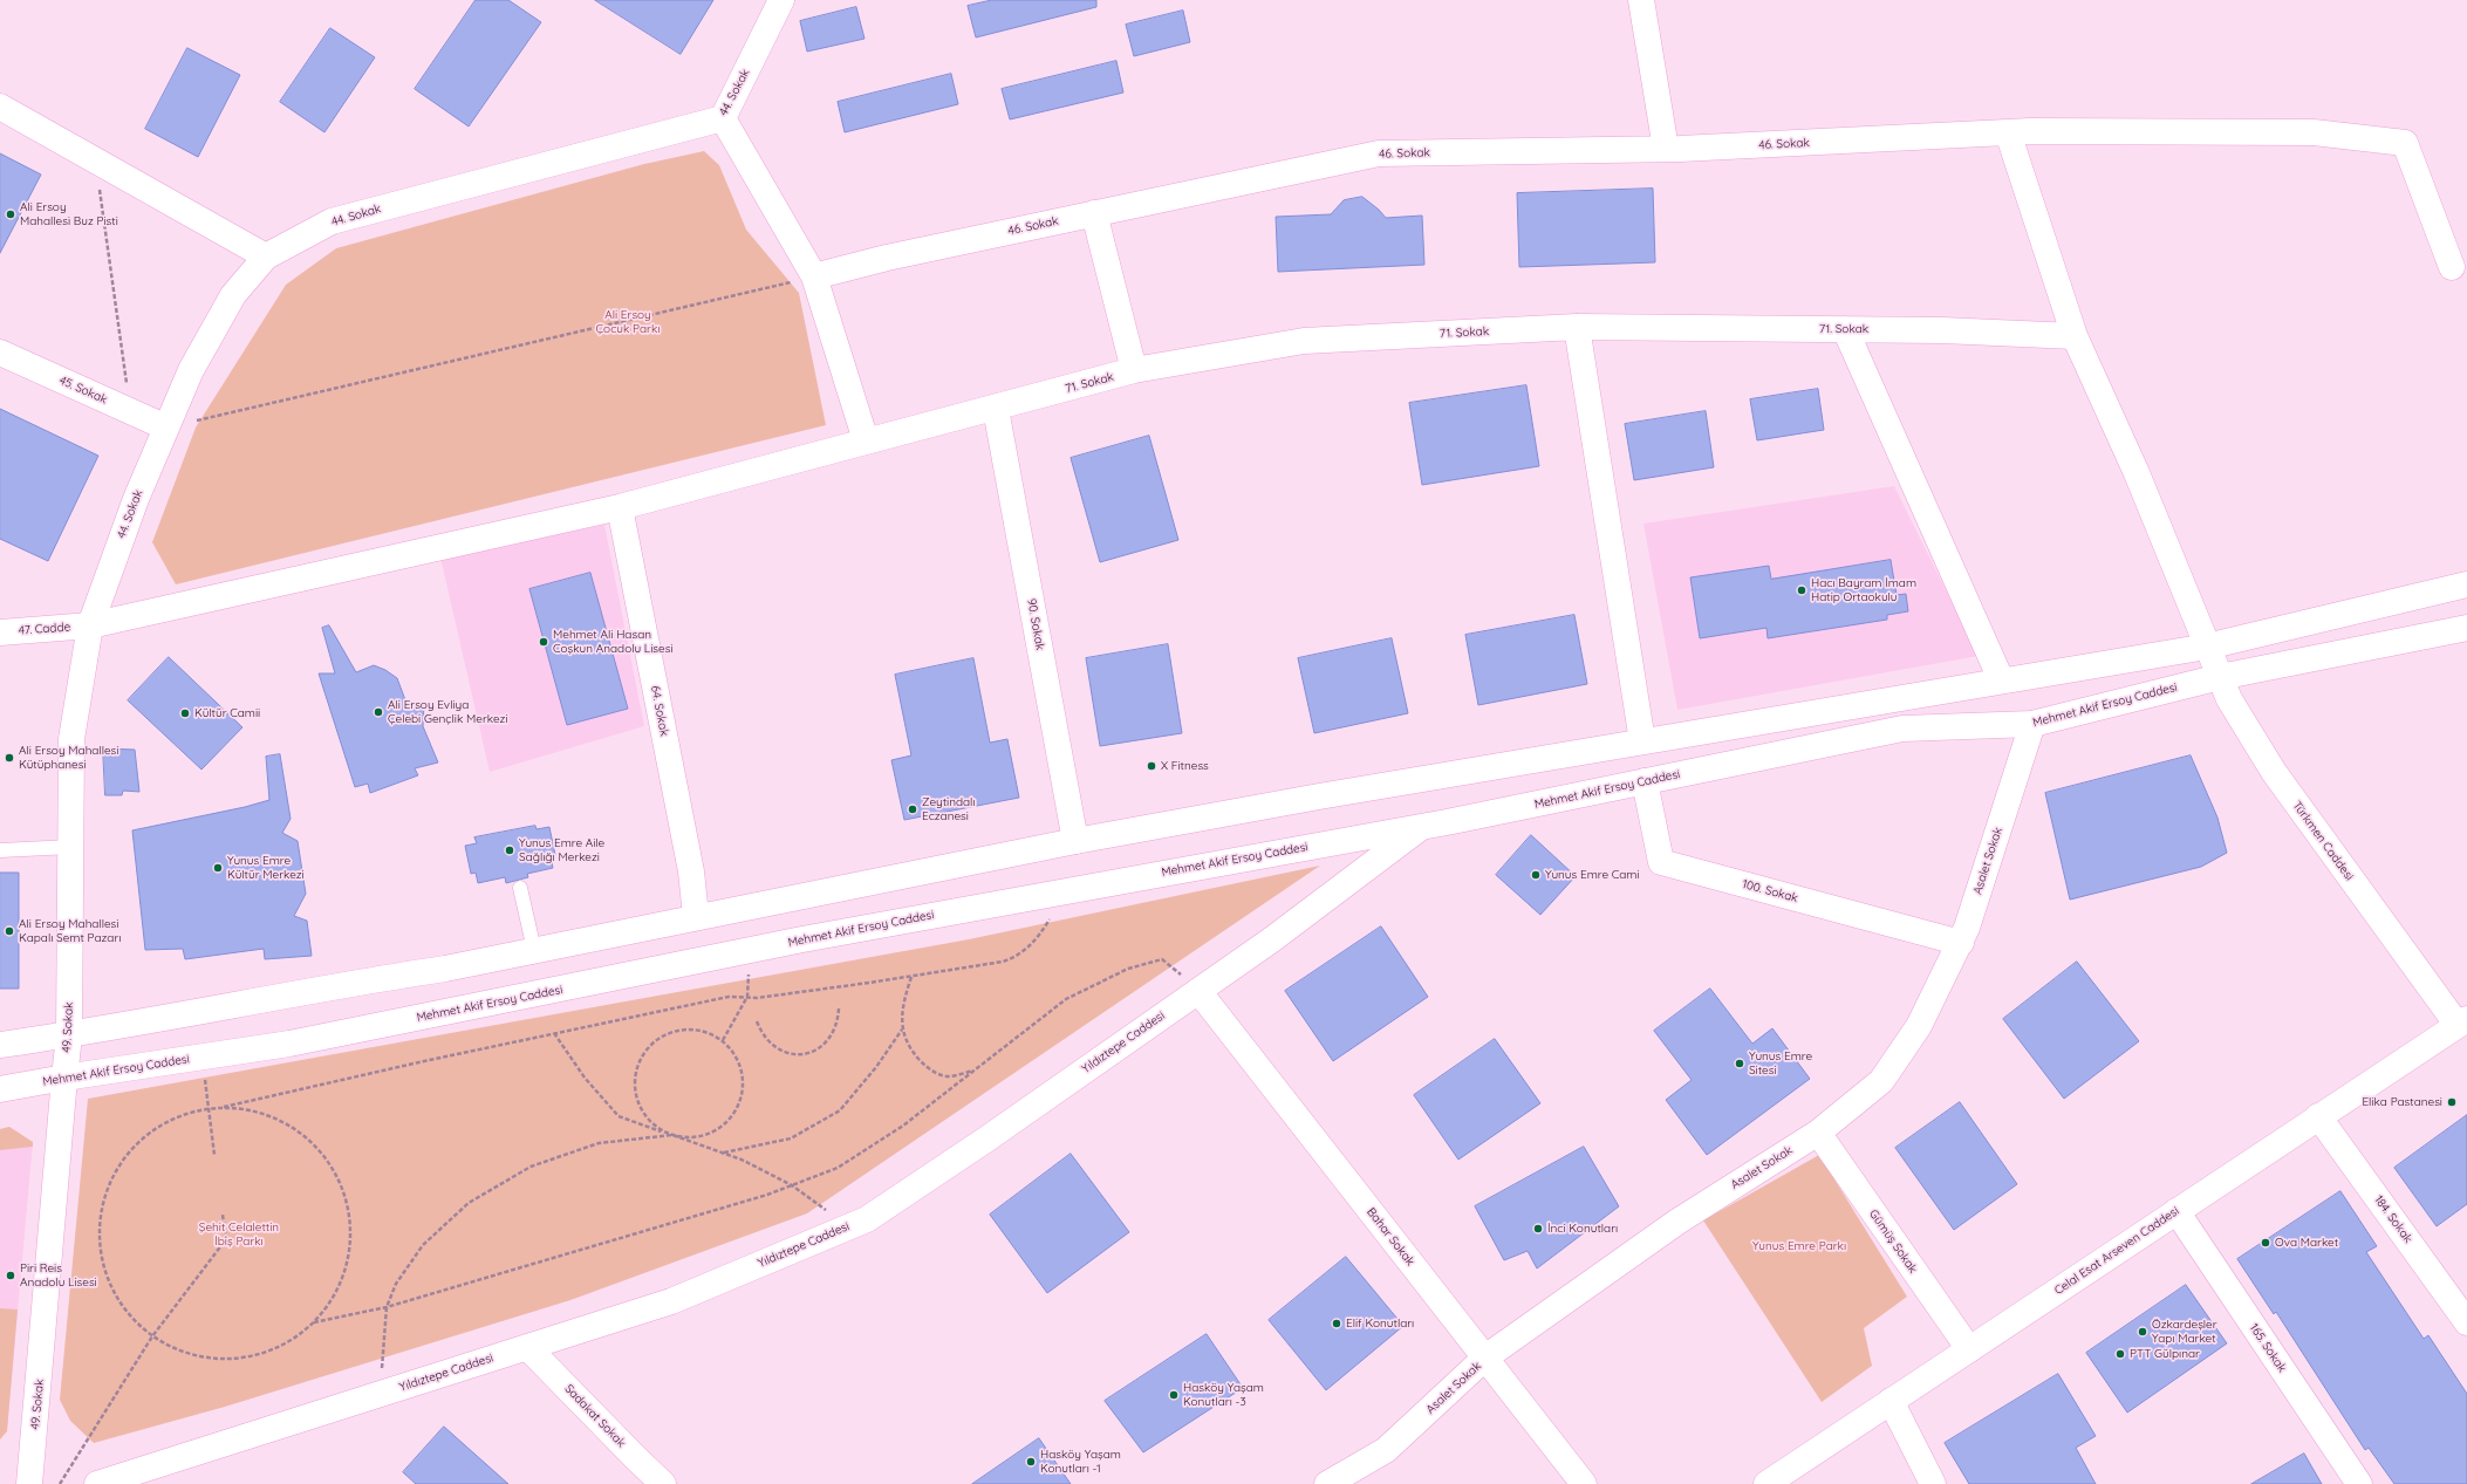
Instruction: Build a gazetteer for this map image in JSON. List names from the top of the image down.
{
  "streets": {
    "street": [
      "44. Sokak",
      "46. Sokak",
      "71. Sokak",
      "45. Sokak",
      "90. Sokak",
      "47. Cadde",
      "Mehmet Akif Ersoy Caddesi",
      "64. Sokak",
      "Türkmen Caddesi",
      "Asalet Sokak",
      "100. Sokak",
      "49. Sokak",
      "Yıldıztepe Caddesi",
      "184. Sokak",
      "Bahar Sokak",
      "Gümüş Sokak",
      "Celal Esat Arseven Caddesi",
      "165. Sokak",
      "Sadakat Sokak"
    ]
  },
  "crossings": [
    ["44. Sokak", "45. Sokak"],
    ["44. Sokak", "47. Cadde"],
    ["44. Sokak", "49. Sokak"],
    ["46. Sokak", "Türkmen Caddesi"],
    ["71. Sokak", "90. Sokak"],
    ["71. Sokak", "47. Cadde"],
    ["71. Sokak", "64. Sokak"],
    ["71. Sokak", "Türkmen Caddesi"],
    ["47. Cadde", "64. Sokak"],
    ["47. Cadde", "49. Sokak"],
    ["Mehmet Akif Ersoy Caddesi", "Türkmen Caddesi"],
    ["Mehmet Akif Ersoy Caddesi", "Asalet Sokak"],
    ["Mehmet Akif Ersoy Caddesi", "100. Sokak"],
    ["Mehmet Akif Ersoy Caddesi", "49. Sokak"],
    ["Mehmet Akif Ersoy Caddesi", "Yıldıztepe Caddesi"],
    ["Türkmen Caddesi", "Celal Esat Arseven Caddesi"],
    ["Asalet Sokak", "100. Sokak"],
    ["Asalet Sokak", "Bahar Sokak"],
    ["Asalet Sokak", "Gümüş Sokak"],
    ["Yıldıztepe Caddesi", "Bahar Sokak"],
    ["Yıldıztepe Caddesi", "Sadakat Sokak"],
    ["184. Sokak", "Celal Esat Arseven Caddesi"],
    ["Gümüş Sokak", "Celal Esat Arseven Caddesi"],
    ["Celal Esat Arseven Caddesi", "165. Sokak"]
  ],
  "parks": ["Ali Ersoy Çocuk Parkı", "Şehit Celalettin İbiş Parkı", "Yunus Emre Parkı"],
  "places": [
    "Ali Ersoy Mahallesi̇ Buz Pisti",
    "Hacı Bayram İmam Hatip Ortaokulu",
    "Mehmet Ali Hasan Coşkun Anadolu Lisesi",
    "Ali Ersoy Evliya Çelebi Gençlik Merkezi",
    "Kültür Camii",
    "Ali Ersoy Mahallesi Kütüphanesi",
    "X Fitness",
    "Zeytindalı Eczanesi",
    "Yunus Emre Aile Sağlığı Merkezi",
    "Yunus Emre Kültür Merkezi",
    "Yunus Emre Cami",
    "Ali Ersoy Mahallesi Kapalı Semt Pazarı",
    "Yunus Emre Sitesi",
    "Elika Pastanesi",
    "İnci Konutları",
    "Ova Market",
    "Piri Reis Anadolu Lisesi",
    "Elif Konutları",
    "Özkardeşler Yapı Market",
    "PTT Gülpınar",
    "Hasköy Yaşam Konutları -3",
    "Hasköy Yaşam Konutları -1"
  ]
}
